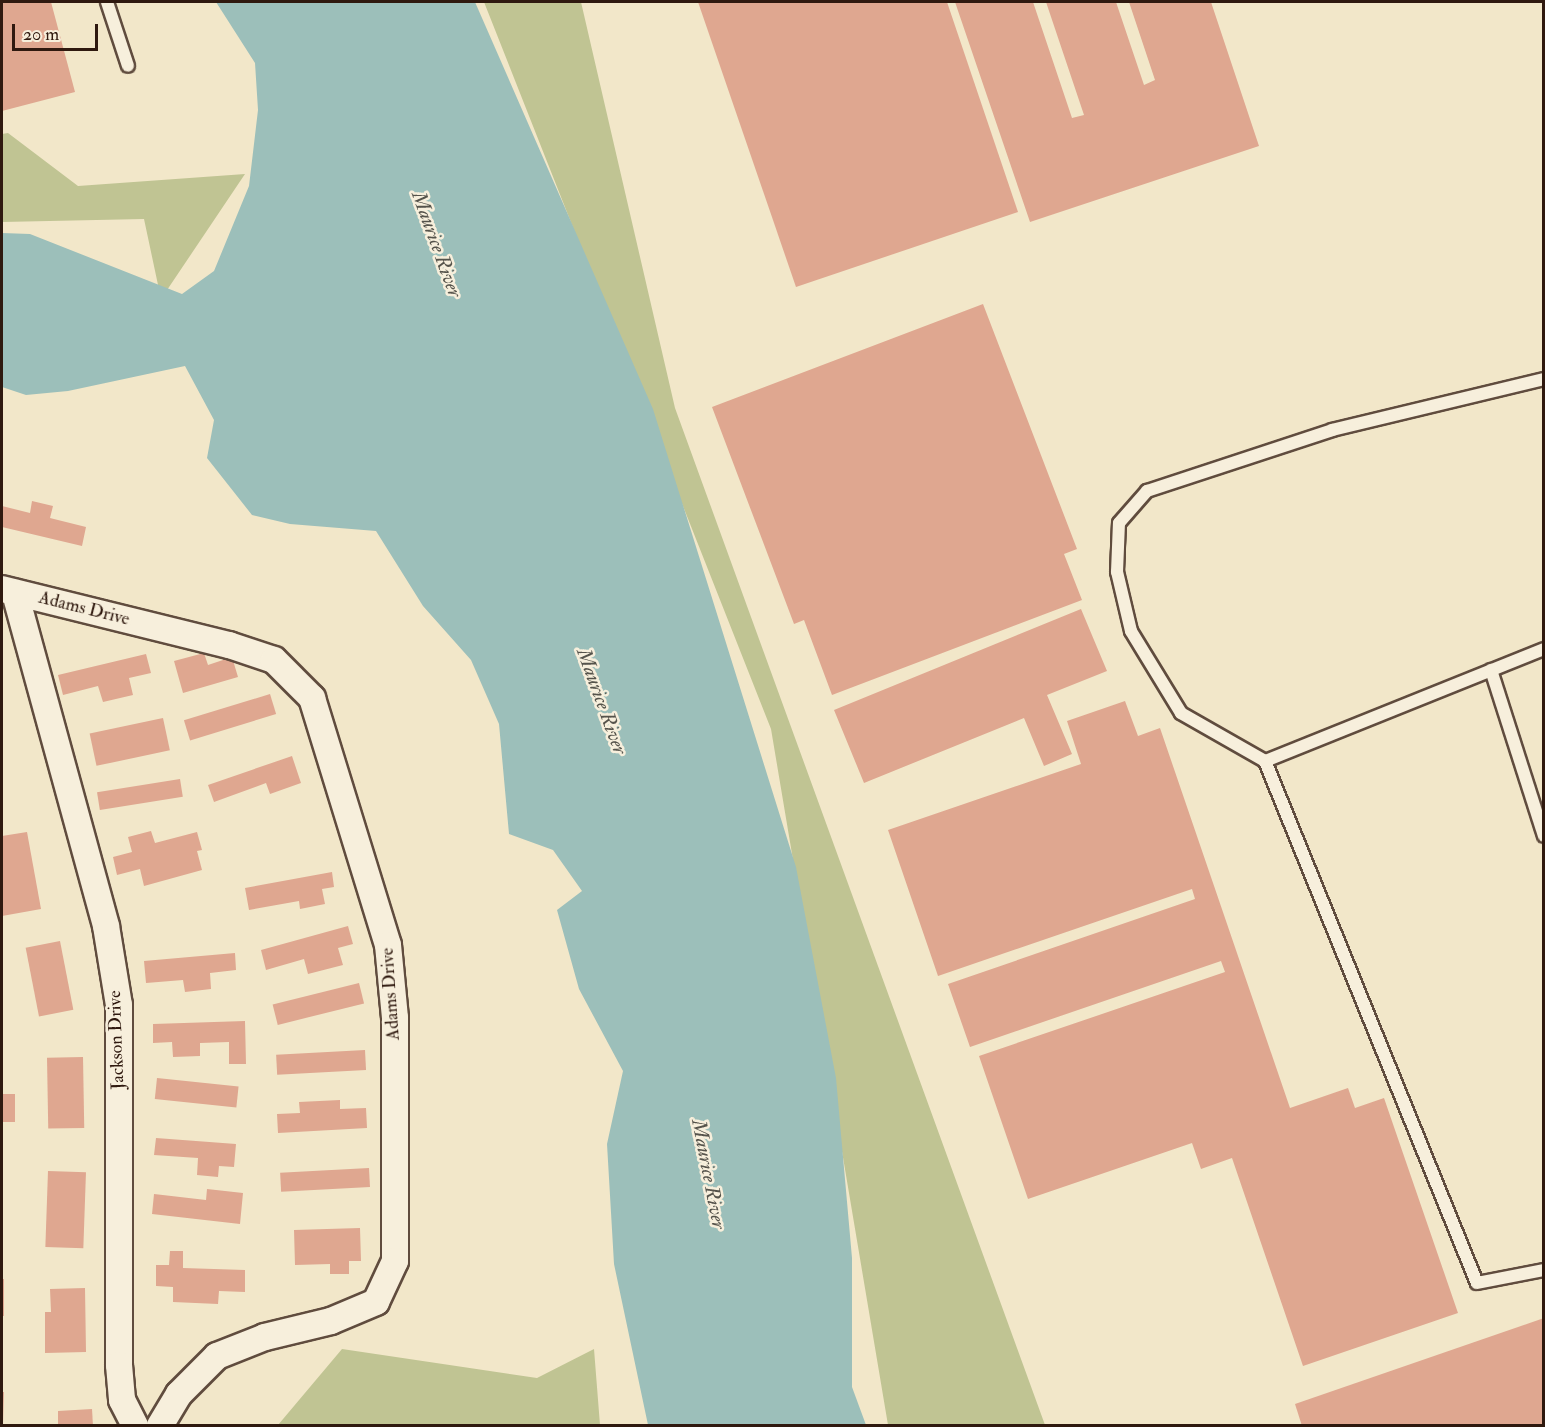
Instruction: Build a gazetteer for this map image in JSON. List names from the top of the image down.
{
  "streets": {
    "street": ["Adams Drive", "Jackson Drive"]
  },
  "crossings": [
    ["Adams Drive", "Jackson Drive"]
  ],
  "water": ["Maurice River"],
  "scale_bar": "20 m"
}
